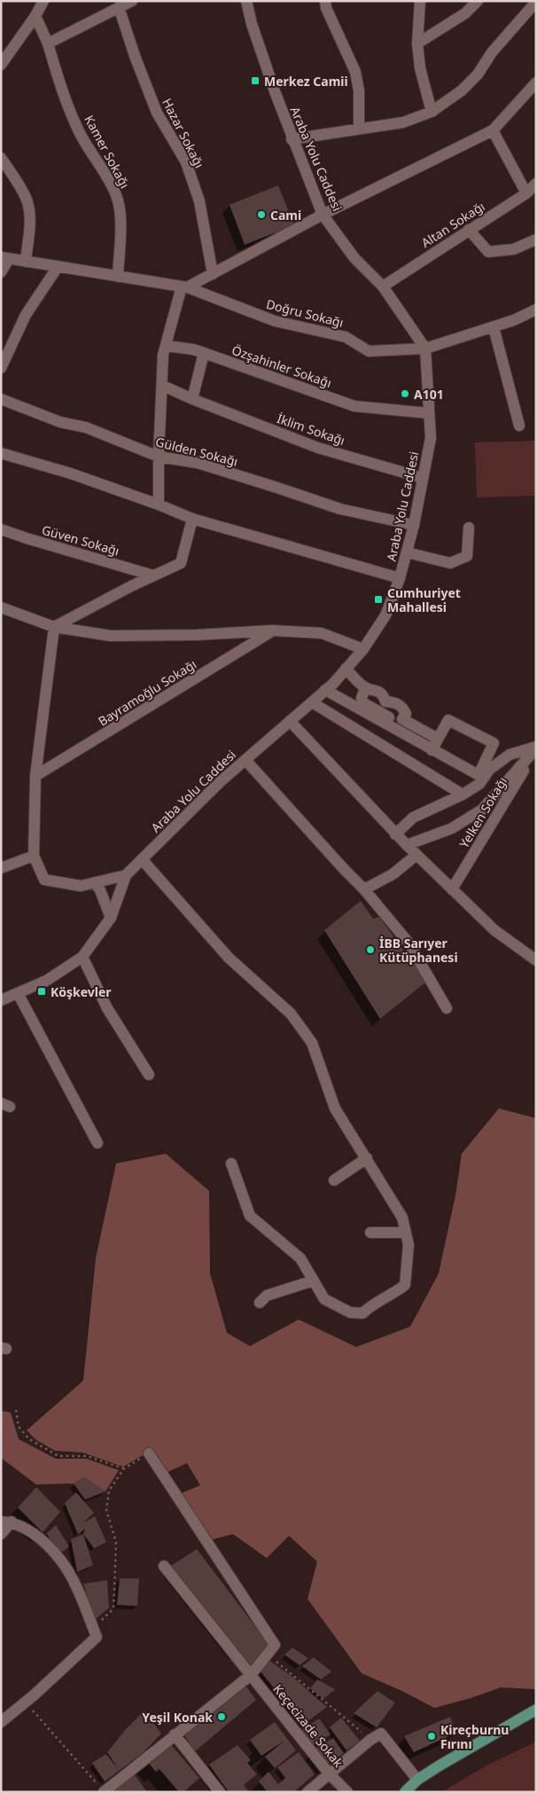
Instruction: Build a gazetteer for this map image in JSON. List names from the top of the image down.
{
  "streets": {
    "street": [
      "Hazar Sokağı",
      "Kamer Sokağı",
      "Araba Yolu Caddesi",
      "Altan Sokağı",
      "Doğru Sokağı",
      "Özşahinler Sokağı",
      "İklim Sokağı",
      "Gülden Sokağı",
      "Güven Sokağı",
      "Bayramoğlu Sokağı",
      "Yelken Sokağı",
      "Keçecizade Sokak"
    ]
  },
  "crossings": [
    ["Kamer Sokağı", "Doğru Sokağı"],
    ["Araba Yolu Caddesi", "Altan Sokağı"],
    ["Araba Yolu Caddesi", "Doğru Sokağı"],
    ["Araba Yolu Caddesi", "Özşahinler Sokağı"],
    ["Araba Yolu Caddesi", "İklim Sokağı"],
    ["Araba Yolu Caddesi", "Gülden Sokağı"]
  ],
  "places": {
    "transit": ["Merkez Camii", "Cumhuriyet Mahallesi", "Köşkevler"],
    "other": [
      "Cami",
      "A101",
      "İBB Sarıyer Kütüphanesi",
      "Yeşil Konak",
      "Kireçburnu Fırını"
    ]
  }
}
